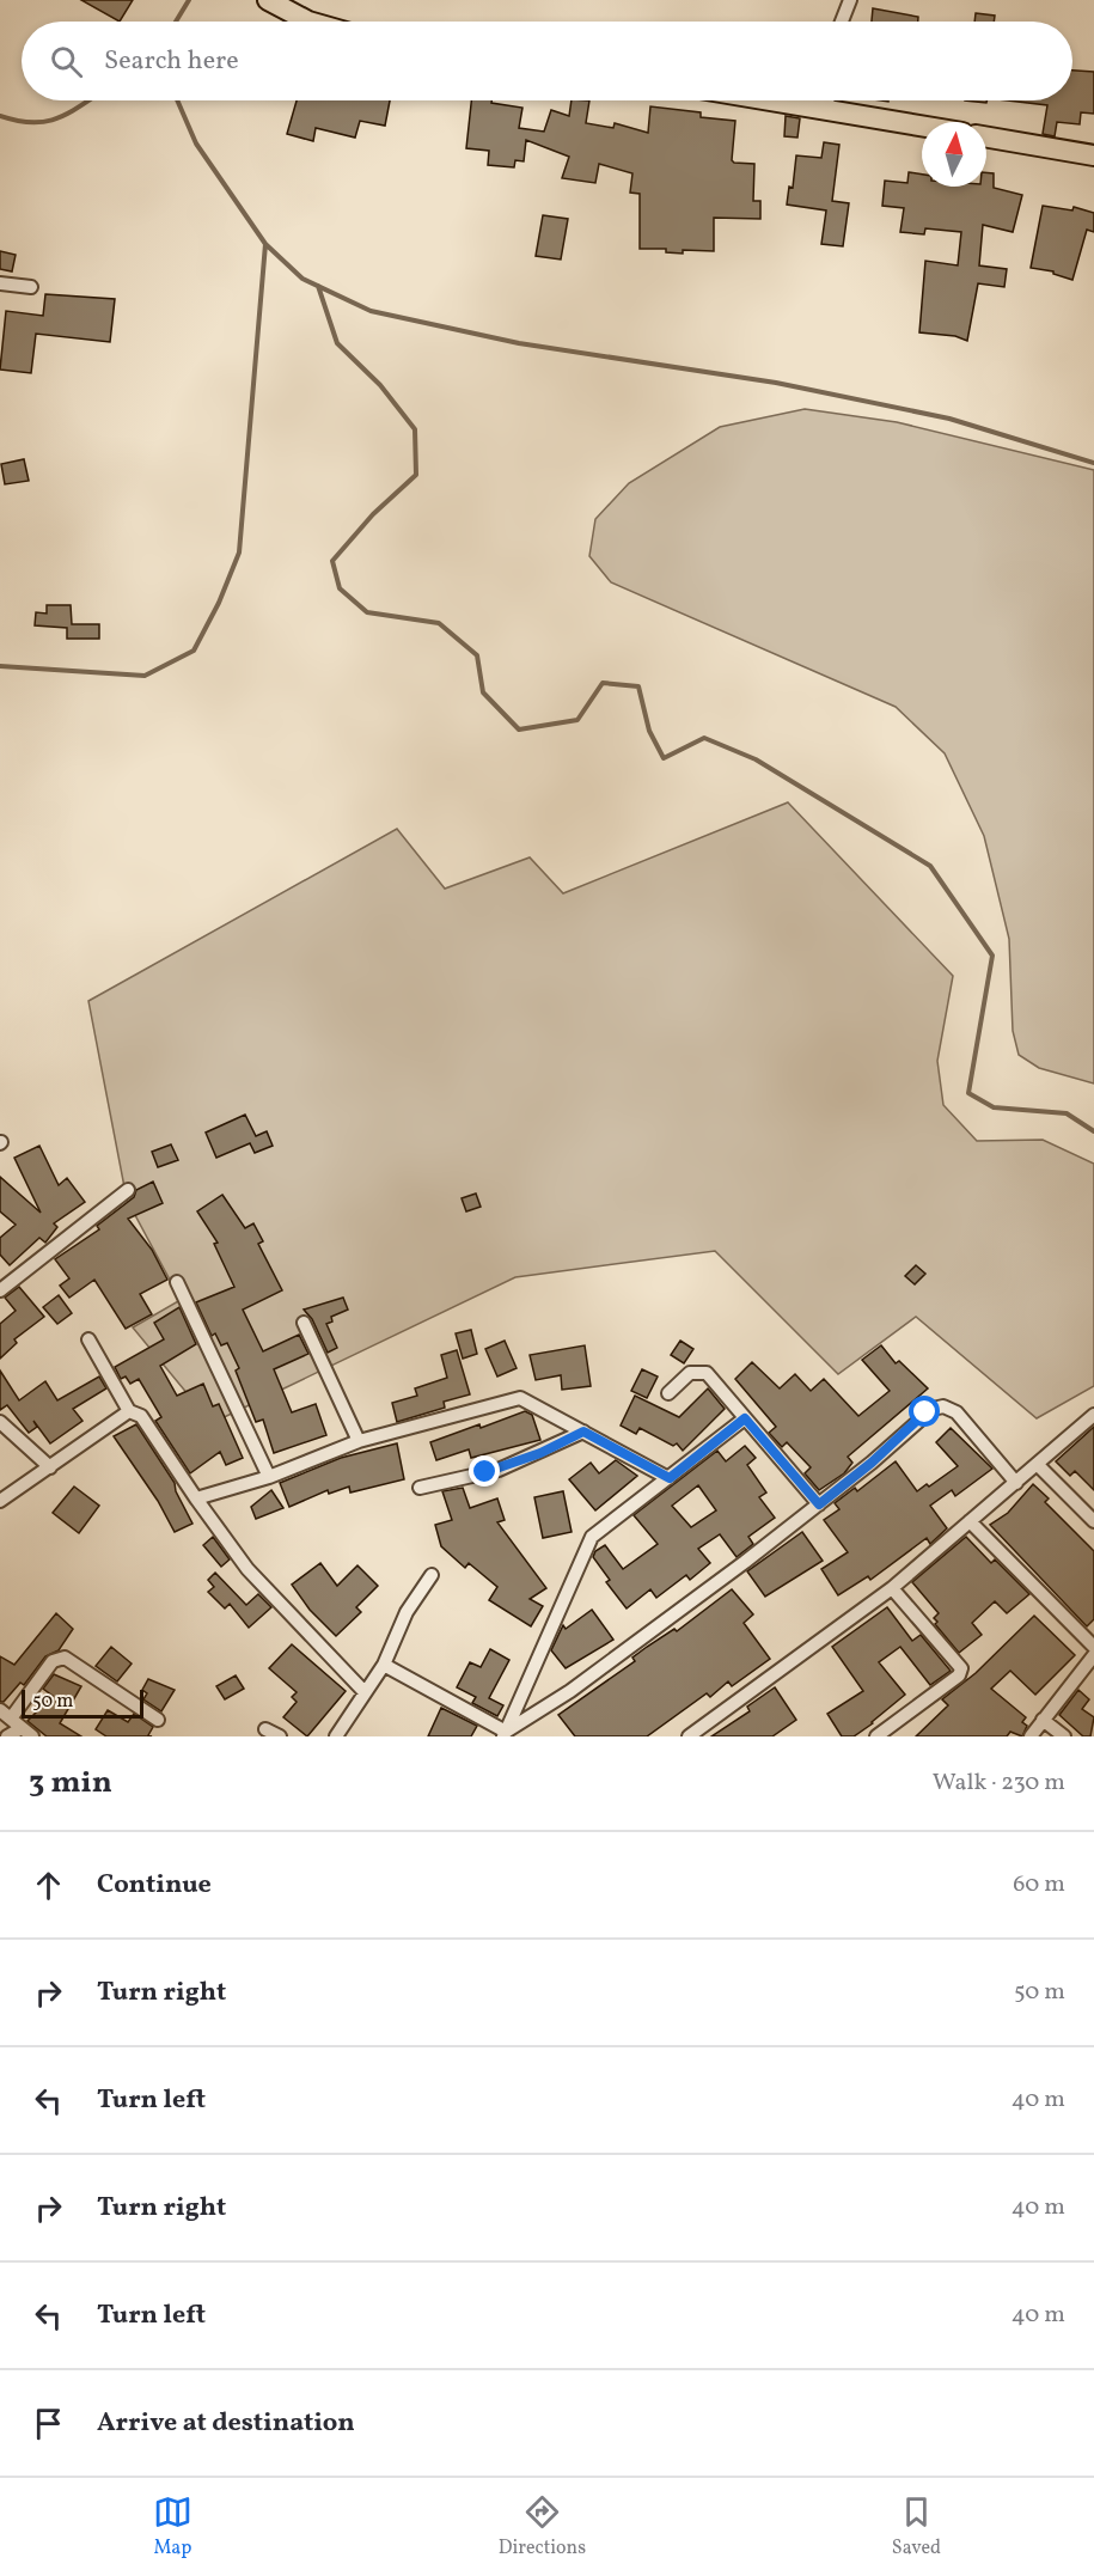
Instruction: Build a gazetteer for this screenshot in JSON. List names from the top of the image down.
{
  "scale_bar": "50 m",
  "north": "top",
  "page": {
    "search": "Search here",
    "scale": "50 m",
    "heading": ["3 min", "Walk · 230 m"],
    "list": [
      ["Continue", "60 m"],
      ["Turn right", "50 m"],
      ["Turn left", "40 m"],
      ["Turn right", "40 m"],
      ["Turn left", "40 m"],
      "Arrive at destination"
    ],
    "nav": ["Map", "Directions", "Saved"]
  }
}
